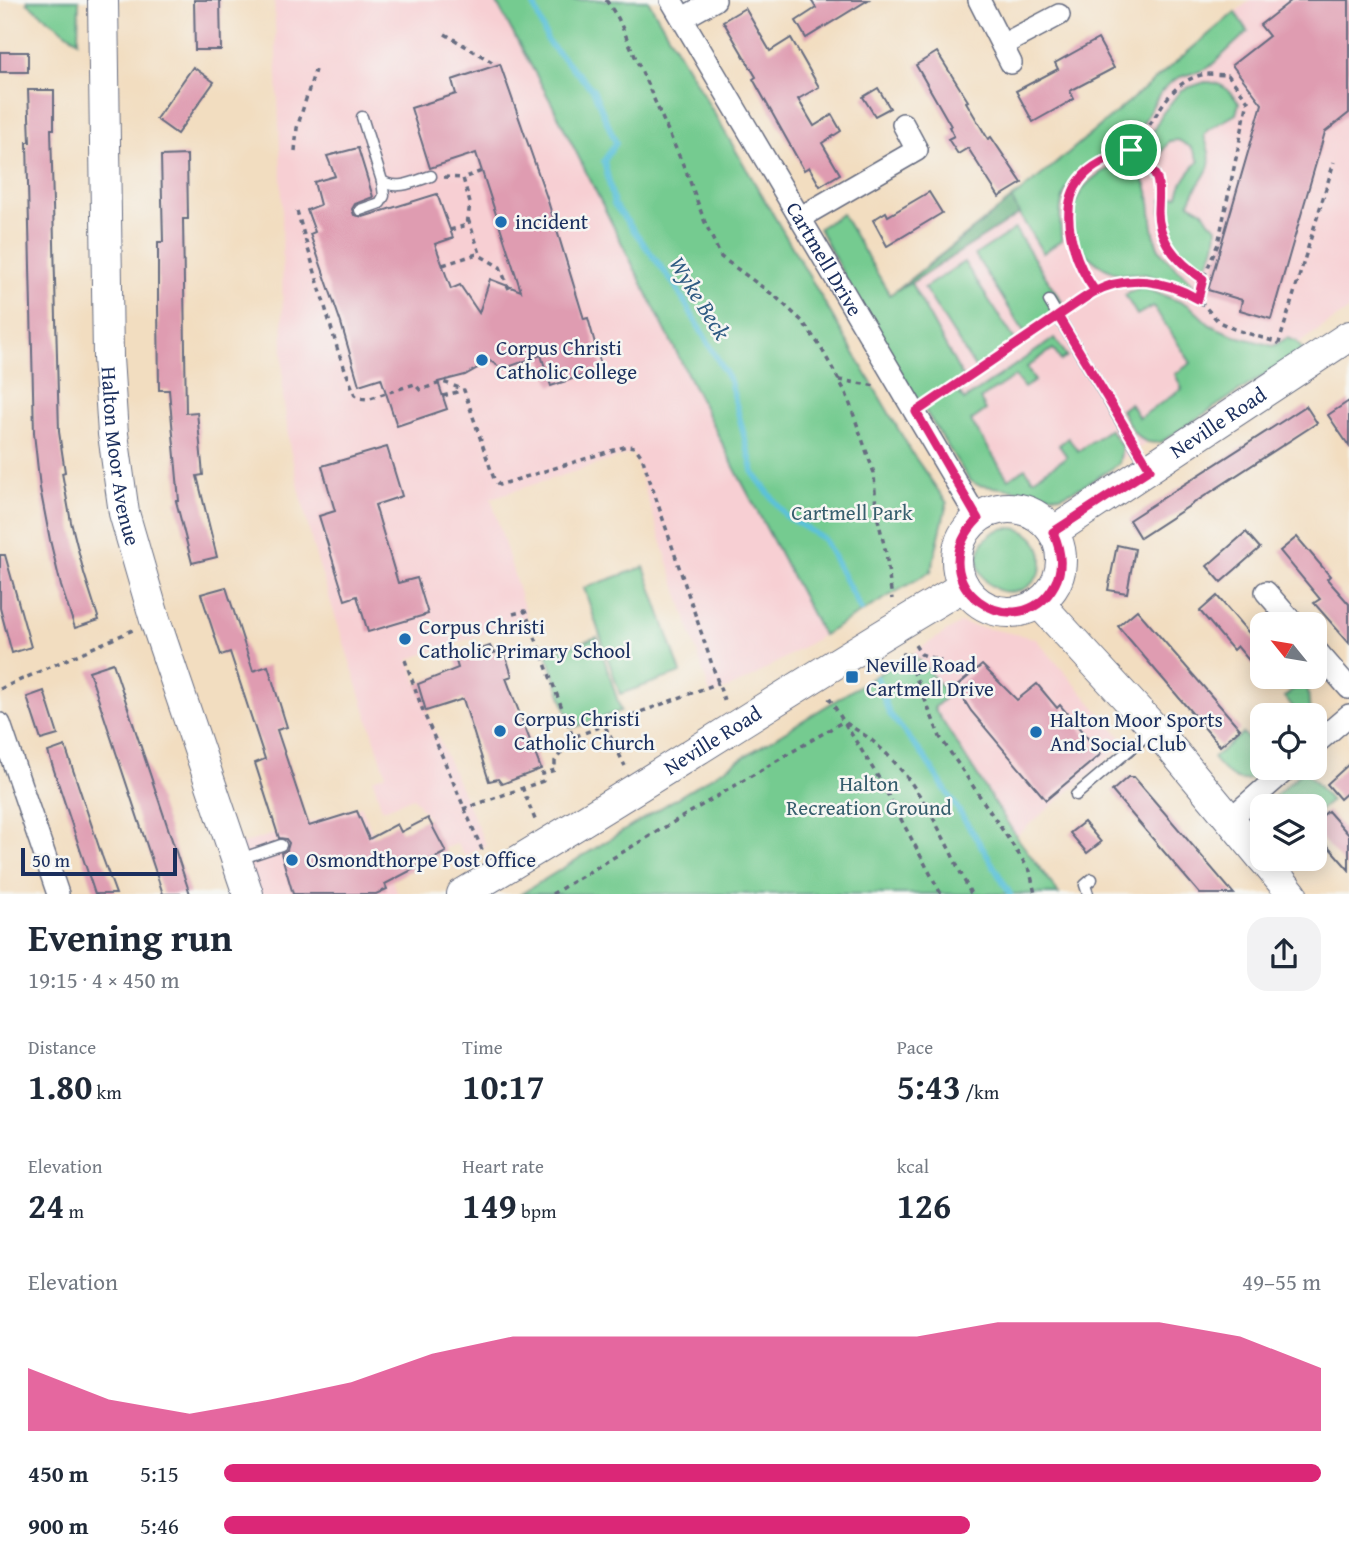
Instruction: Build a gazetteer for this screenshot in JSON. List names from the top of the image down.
{
  "streets": {
    "street": ["Cartmell Drive", "Neville Road", "Halton Moor Avenue"]
  },
  "crossings": [
    ["Cartmell Drive", "Neville Road"]
  ],
  "water": ["Wyke Beck"],
  "parks": ["Cartmell Park", "Halton Recreation Ground"],
  "places": {
    "other": [
      "incident",
      "Corpus Christi Catholic College",
      "Corpus Christi Catholic Primary School",
      "Corpus Christi Catholic Church",
      "Halton Moor Sports And Social Club",
      "Osmondthorpe Post Office"
    ],
    "transit": ["Neville Road Cartmell Drive"]
  },
  "scale_bar": "50 m",
  "north": "top left",
  "page": {
    "scale": "50 m",
    "heading": ["Evening run", "19:15 · 4 × 450 m"],
    "stats": [
      ["Distance", "1.80 km"],
      ["Time", "10:17"],
      ["Pace", "5:43 /km"],
      ["Elevation", "24 m"],
      ["Heart rate", "149 bpm"],
      ["kcal", "126"]
    ],
    "chart": ["Elevation", "49–55 m"],
    "list": [
      {
        "name": "450 m",
        "note": "5:15"
      },
      {
        "name": "900 m",
        "note": "5:46"
      }
    ]
  }
}
